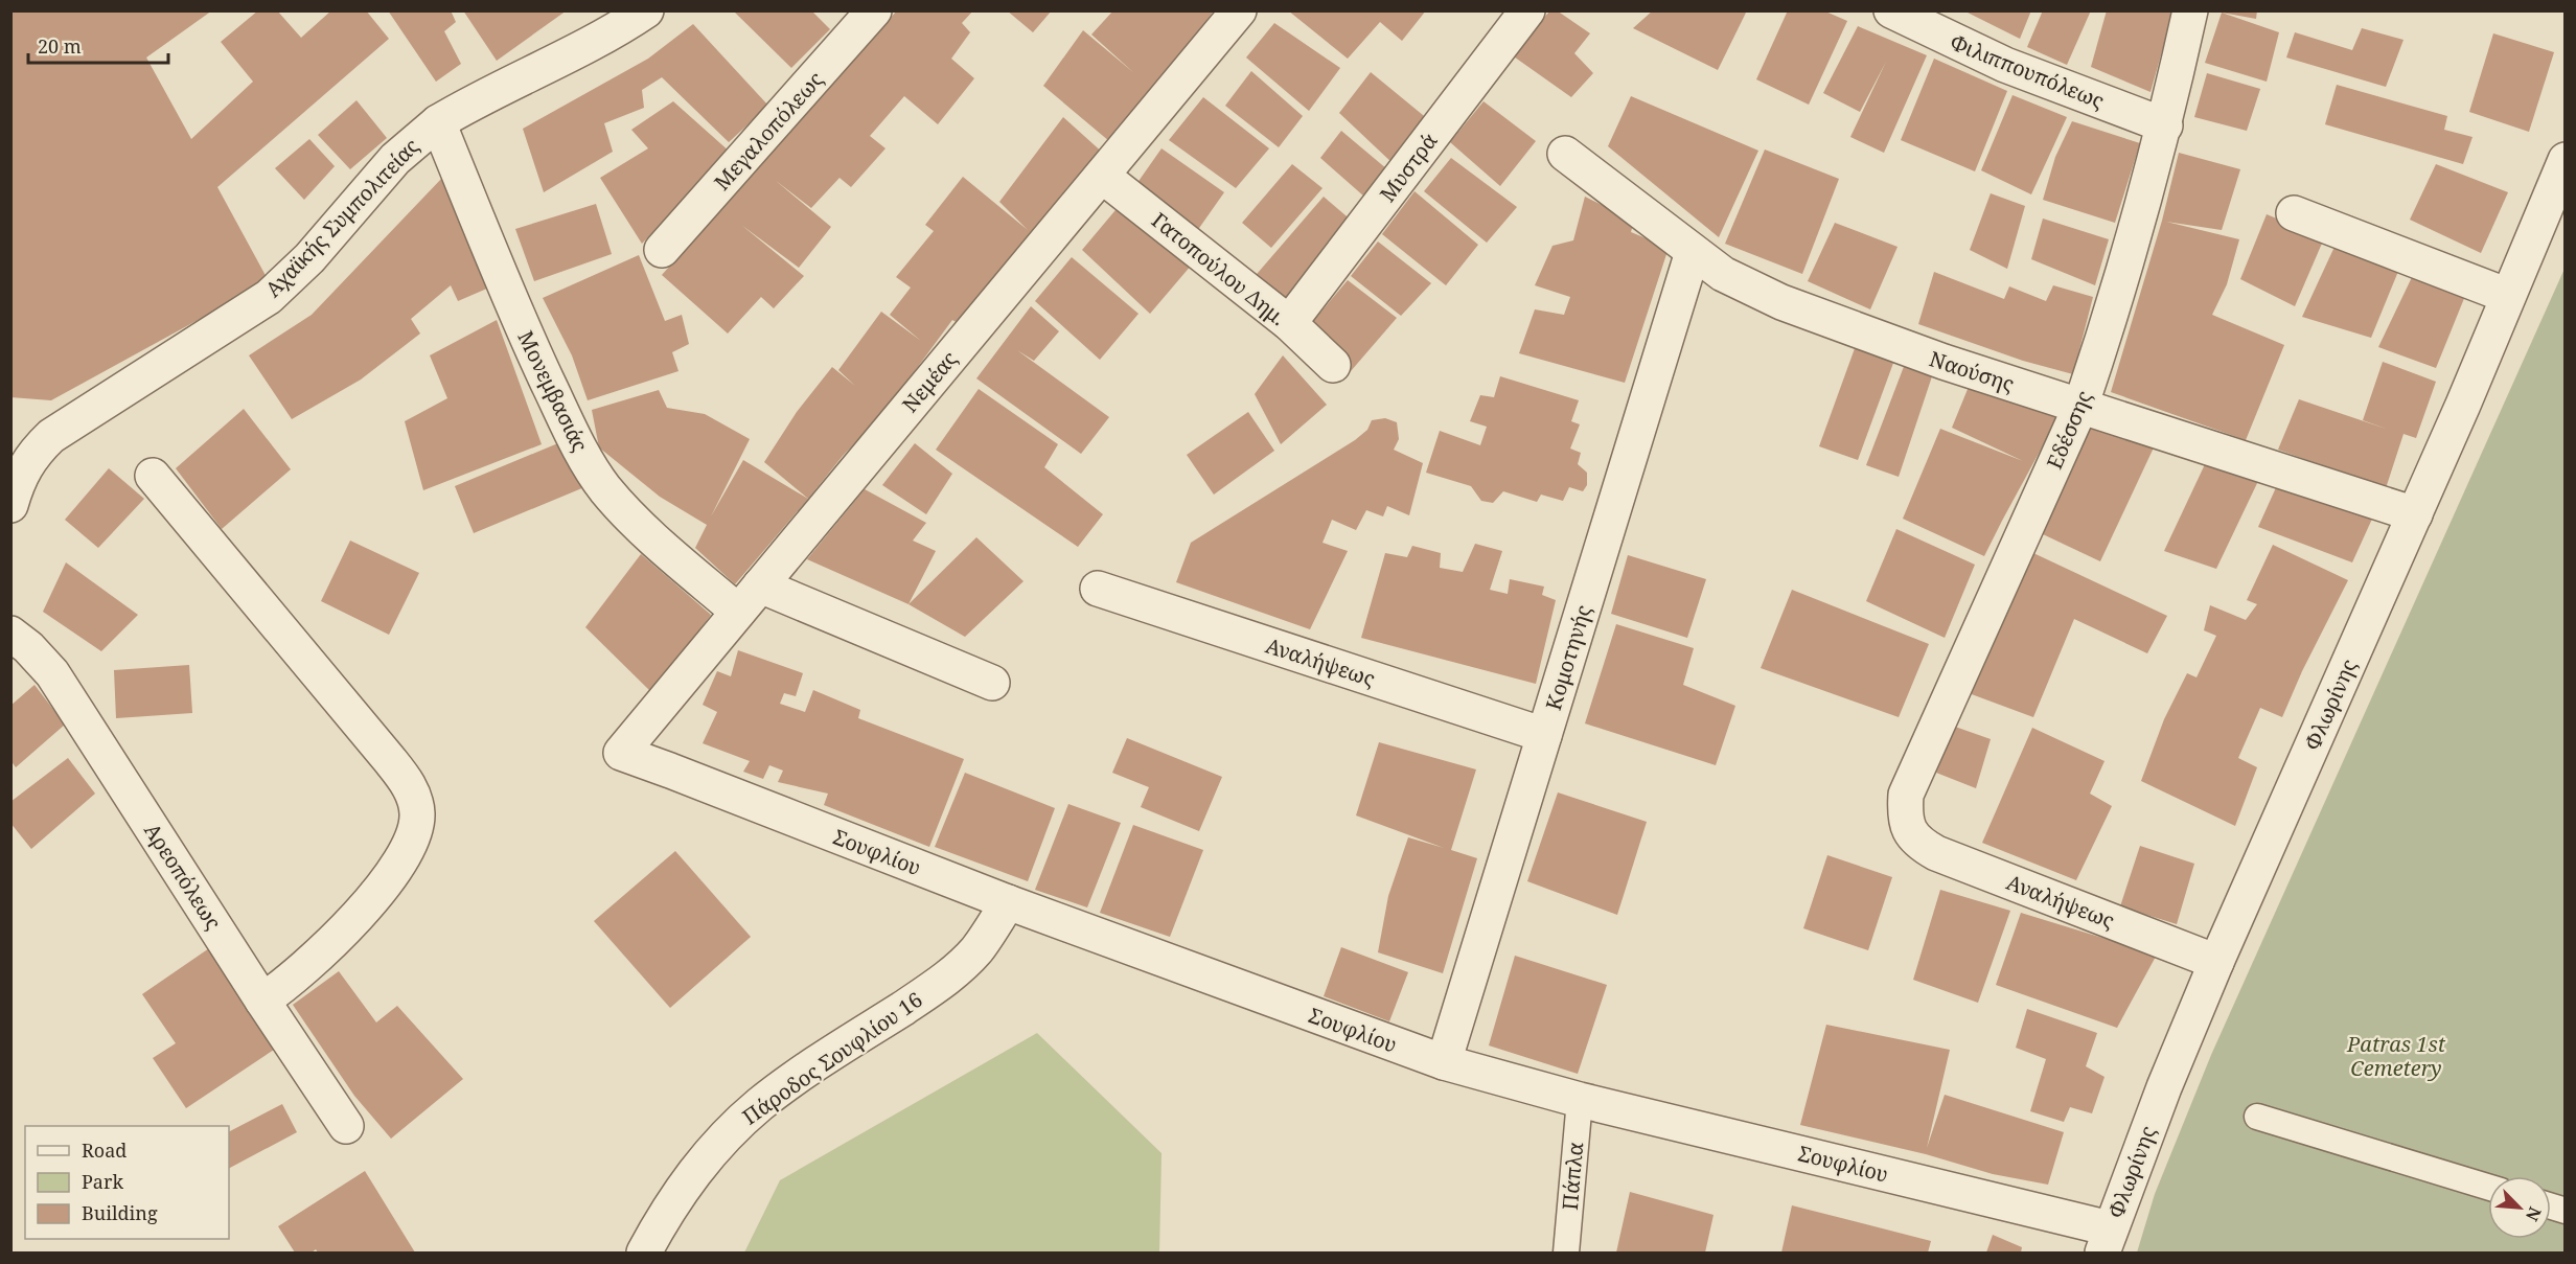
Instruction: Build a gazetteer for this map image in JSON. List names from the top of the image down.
{
  "streets": {
    "street": [
      "Φιλιππουπόλεως",
      "Μεγαλοπόλεως",
      "Μυστρά",
      "Αχαϊκής Συμπολιτείας",
      "Γατοπούλου Δημ.",
      "Ναούσης",
      "Νεμέας",
      "Μονεμβασιάς",
      "Εδέσσης",
      "Κομοτηνής",
      "Αναλήψεως",
      "Φλωρίνης",
      "Σουφλίου",
      "Αρεοπόλεως",
      "Πάροδος Σουφλίου 16"
    ],
    "lane": ["Πάπλα"]
  },
  "crossings": [
    ["Φιλιππουπόλεως", "Εδέσσης"],
    ["Μυστρά", "Γατοπούλου Δημ."],
    ["Αχαϊκής Συμπολιτείας", "Μονεμβασιάς"],
    ["Γατοπούλου Δημ.", "Νεμέας"],
    ["Ναούσης", "Εδέσσης"],
    ["Ναούσης", "Κομοτηνής"],
    ["Ναούσης", "Φλωρίνης"],
    ["Νεμέας", "Μονεμβασιάς"],
    ["Νεμέας", "Σουφλίου"],
    ["Εδέσσης", "Αναλήψεως"],
    ["Κομοτηνής", "Αναλήψεως"],
    ["Κομοτηνής", "Σουφλίου"],
    ["Αναλήψεως", "Φλωρίνης"],
    ["Φλωρίνης", "Σουφλίου"],
    ["Σουφλίου", "Πάροδος Σουφλίου 16"],
    ["Σουφλίου", "Πάπλα"]
  ],
  "parks": ["Patras 1st Cemetery"],
  "legend": ["Road", "Park", "Building"],
  "scale_bar": "20 m",
  "north": "bottom right"
}
